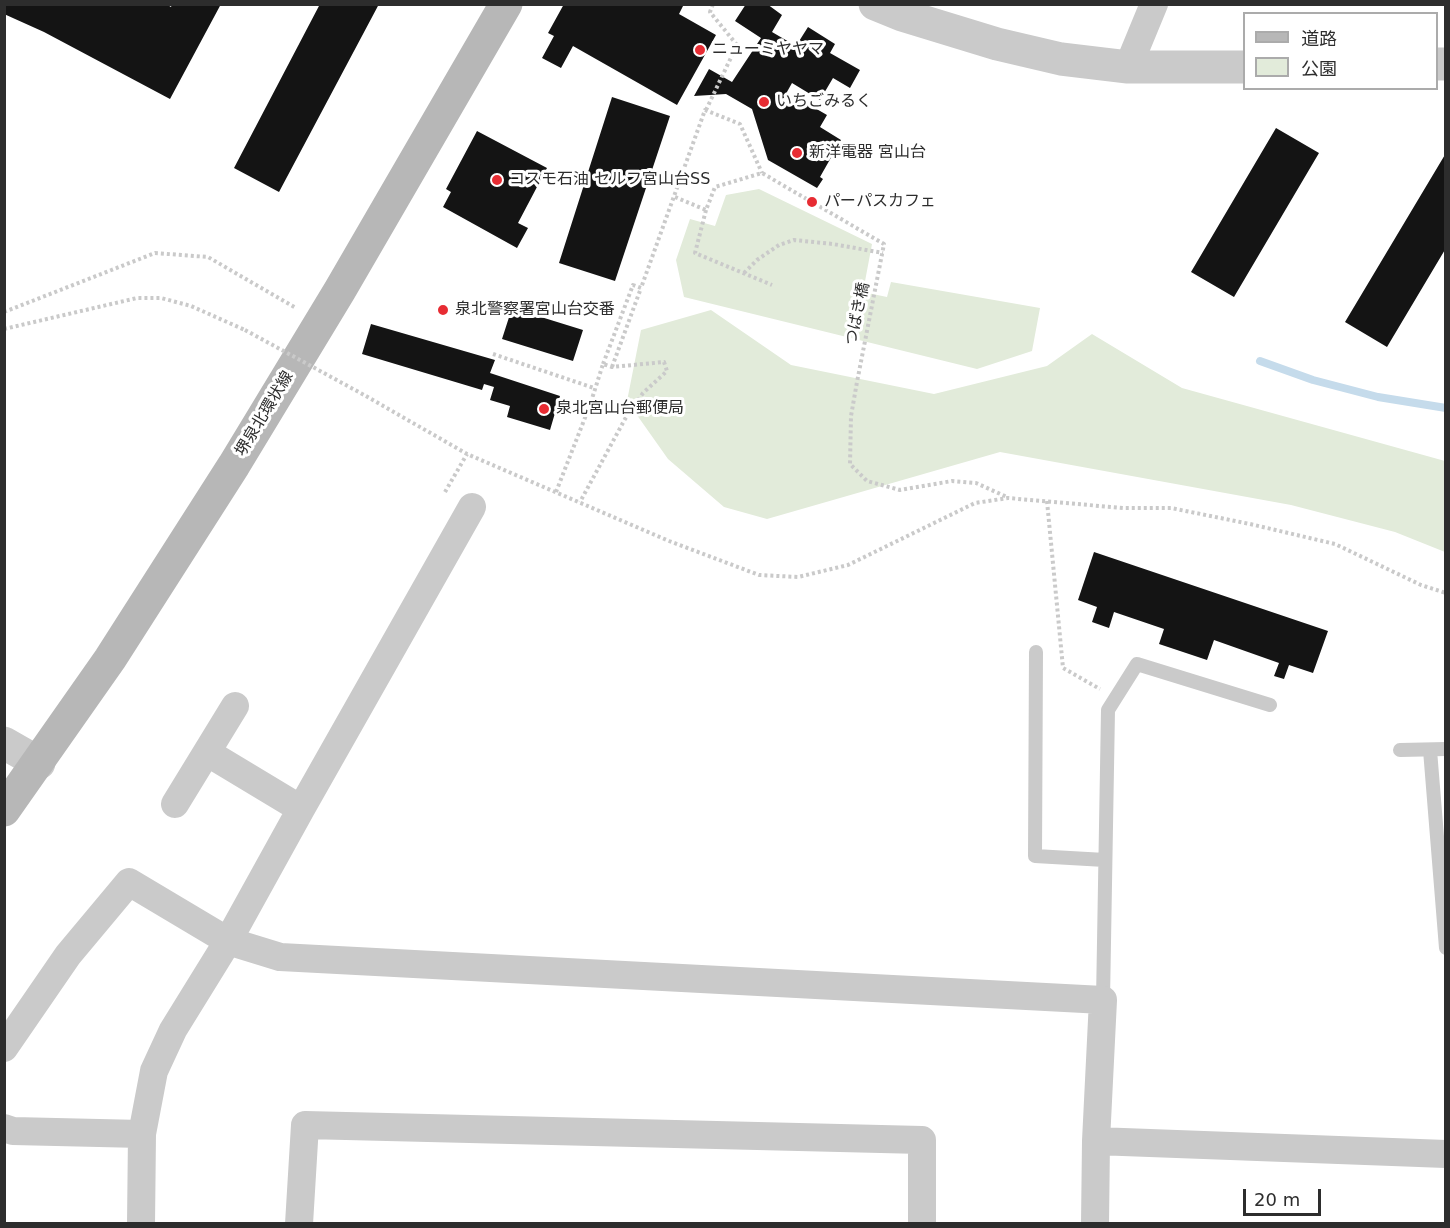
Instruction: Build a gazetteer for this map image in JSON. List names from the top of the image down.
{
  "streets": {
    "main road": ["堺泉北環状線"],
    "path": ["つばき橋"]
  },
  "places": [
    "ニューミヤヤマ",
    "いちごみるく",
    "新洋電器 宮山台",
    "コスモ石油 セルフ宮山台SS",
    "パーパスカフェ",
    "泉北警察署宮山台交番",
    "泉北宮山台郵便局"
  ],
  "legend": ["道路", "公園"],
  "scale_bar": "20 m"
}
